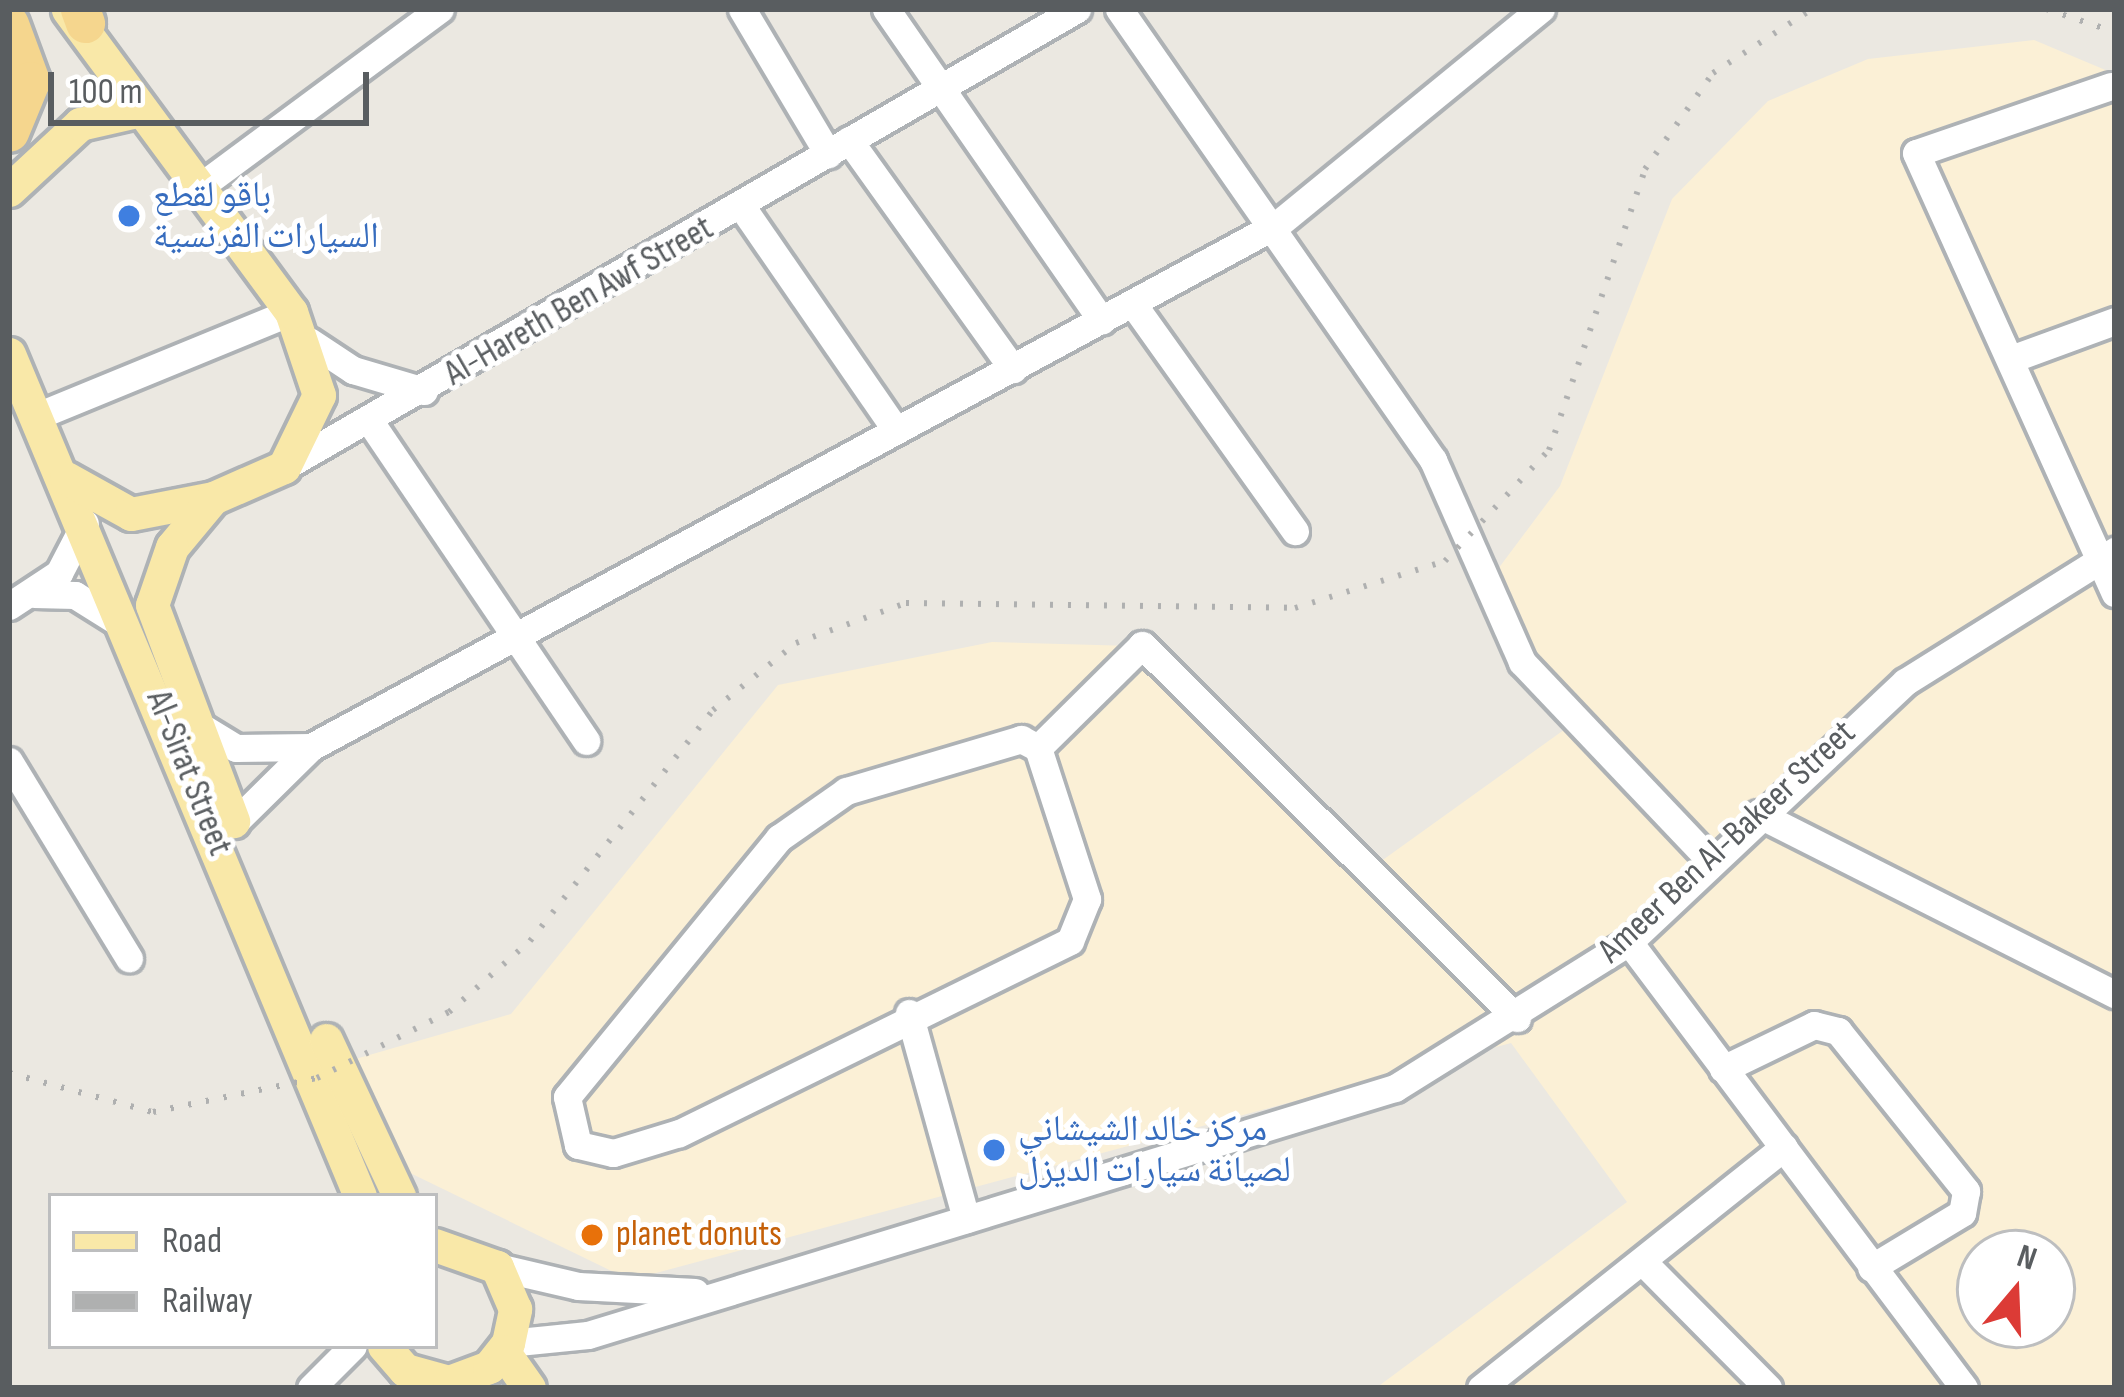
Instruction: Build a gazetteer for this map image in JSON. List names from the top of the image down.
{
  "streets": {
    "main road": ["Al-Hareth Ben Awf Street", "Al-Sirat Street"],
    "street": ["Ameer Ben Al-Bakeer Street"]
  },
  "crossings": [
    ["Al-Hareth Ben Awf Street", "Al-Sirat Street"]
  ],
  "places": ["باقو لقطع السيارات الفرنسية", "مركز خالد الشيشاني لصيانة سيارات الديزل", "planet donuts"],
  "legend": ["Road", "Railway"],
  "scale_bar": "100 m",
  "north": "top"
}
